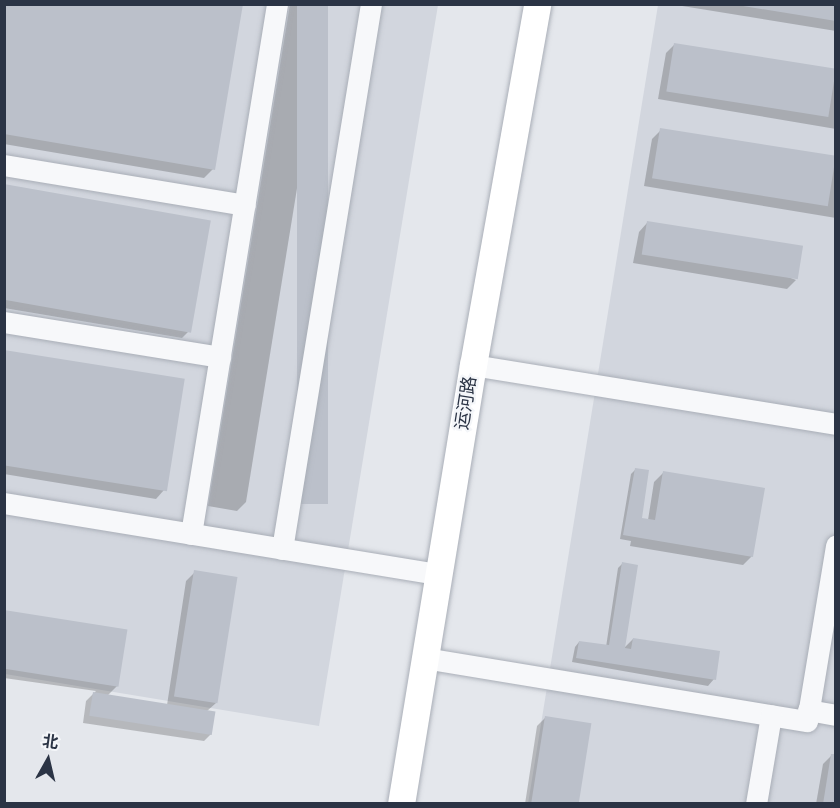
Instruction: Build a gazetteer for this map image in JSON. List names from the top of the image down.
{
  "streets": {
    "main road": ["运河路"]
  },
  "north": "top"
}
